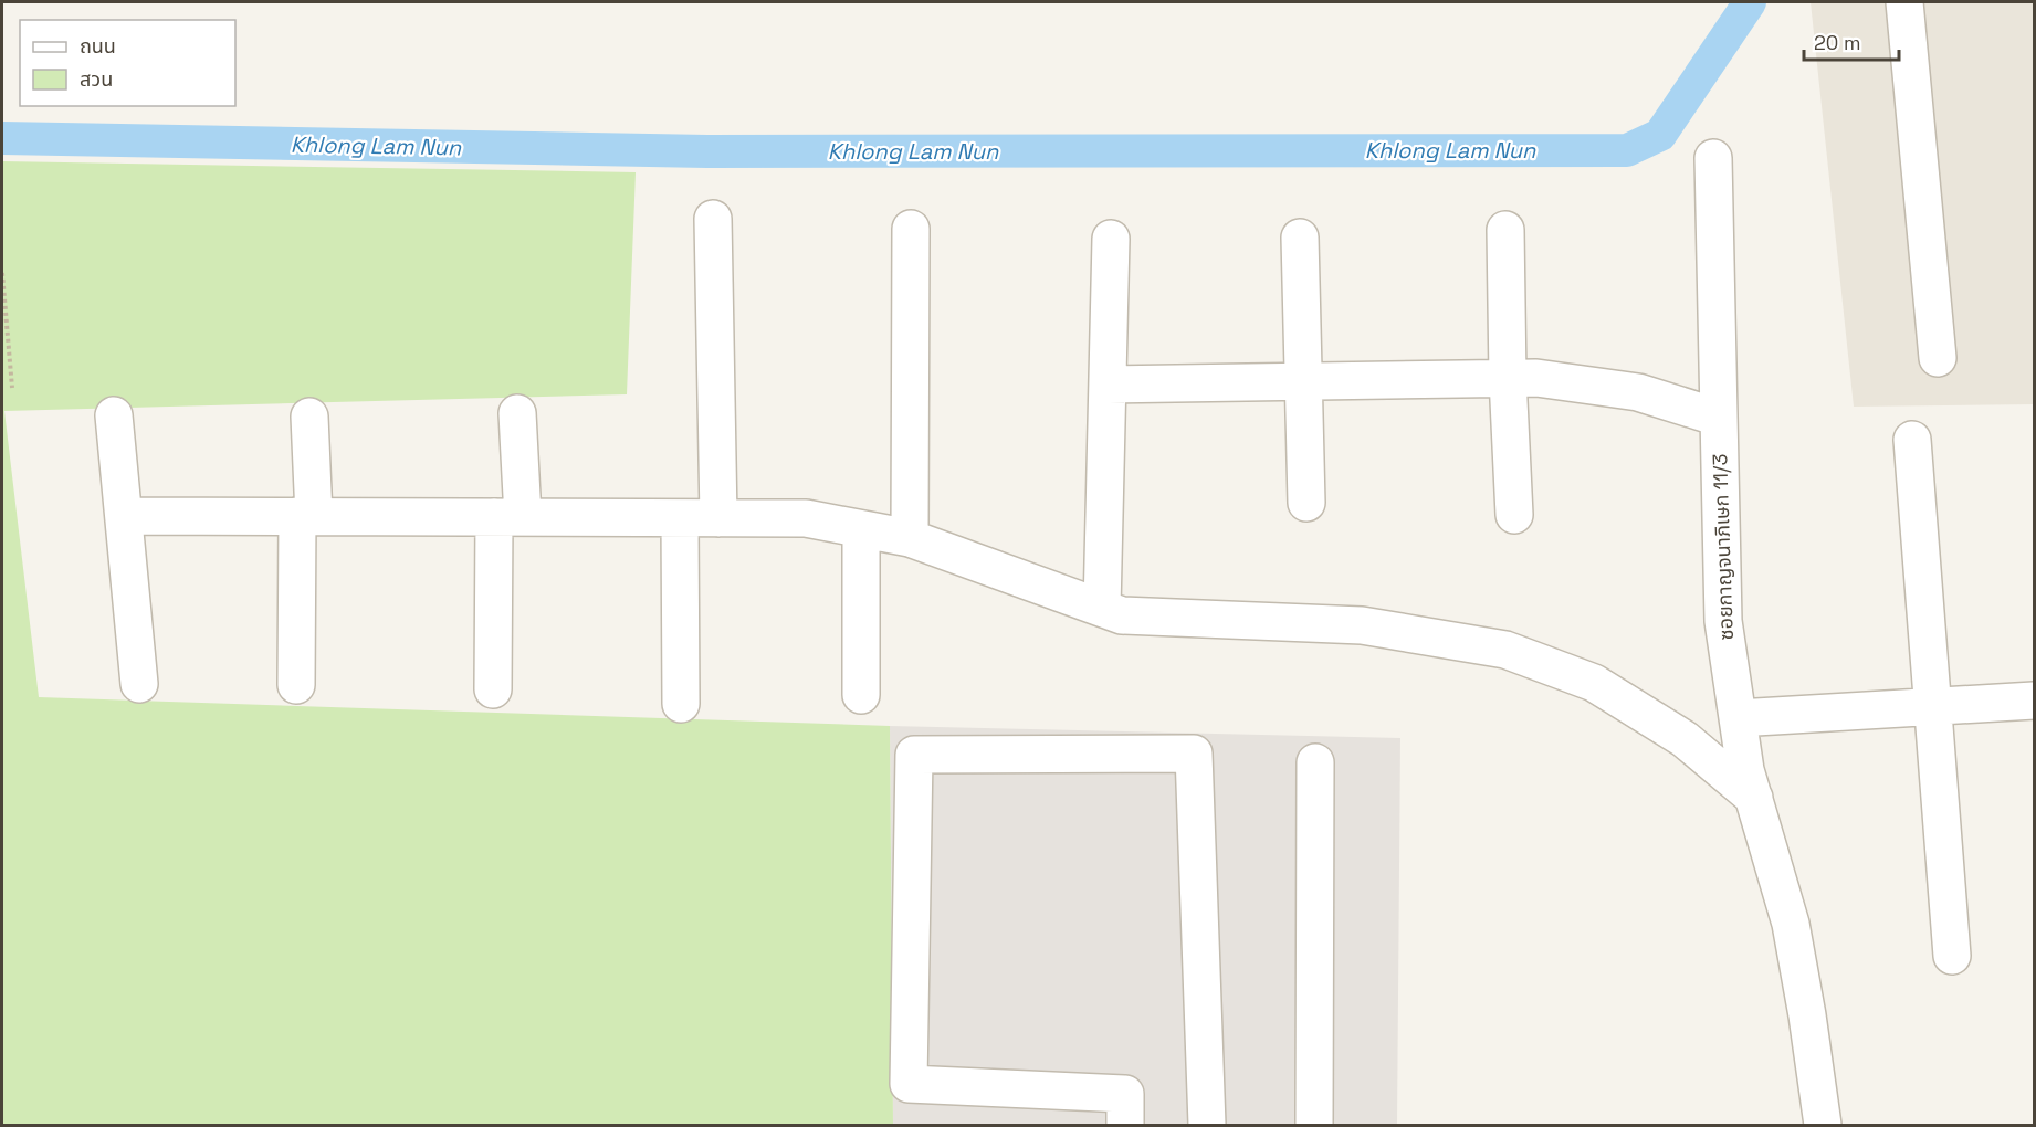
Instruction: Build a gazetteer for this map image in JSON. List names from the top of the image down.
{
  "streets": {
    "street": ["ซอยกาญจนาภิเษก 11/3"]
  },
  "water": ["Khlong Lam Nun"],
  "legend": ["ถนน", "สวน"],
  "scale_bar": "20 m"
}
